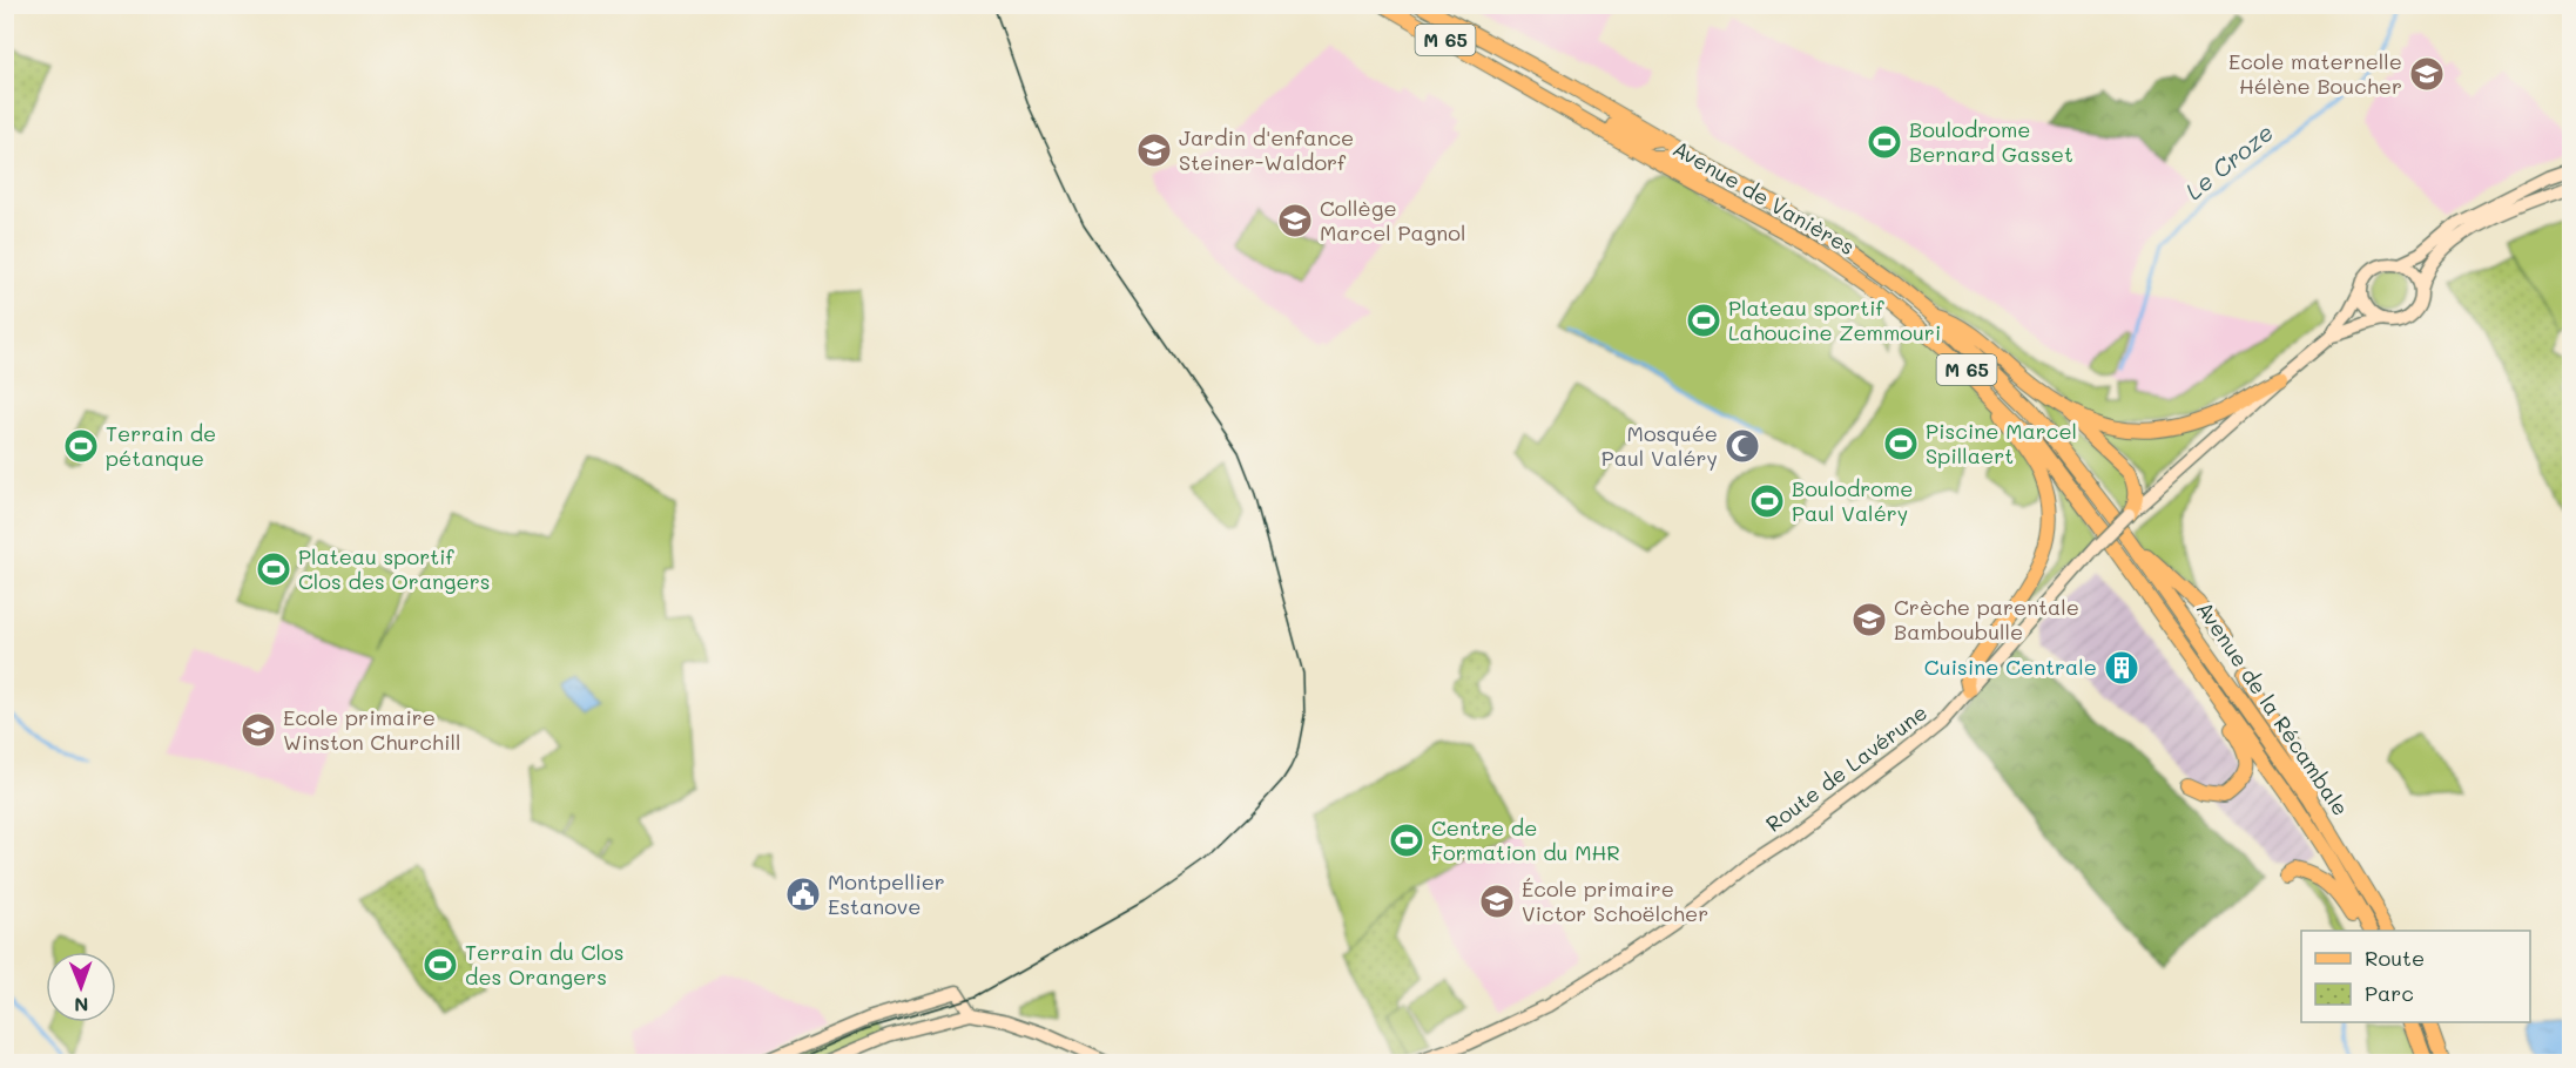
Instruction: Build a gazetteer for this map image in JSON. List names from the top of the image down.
{
  "streets": {
    "main road": ["M 65", "Avenue de Vanières", "Avenue de la Récambale"],
    "street": ["Route de Lavérune"]
  },
  "crossings": [
    ["M 65", "Avenue de Vanières"],
    ["M 65", "Route de Lavérune"],
    ["Avenue de Vanières", "Avenue de la Récambale"]
  ],
  "water": ["Le Croze"],
  "places": {
    "school or university": [
      "Ecole maternelle Hélène Boucher",
      "Jardin d'enfance Steiner-Waldorf",
      "Collège Marcel Pagnol",
      "Crèche parentale Bamboubulle",
      "Ecole primaire Winston Churchill",
      "École primaire Victor Schoëlcher"
    ],
    "sports": [
      "Boulodrome Bernard Gasset",
      "Plateau sportif Lahoucine Zemmouri",
      "Piscine Marcel Spillaert",
      "Terrain de pétanque",
      "Boulodrome Paul Valéry",
      "Plateau sportif Clos des Orangers",
      "Centre de Formation du MHR",
      "Terrain du Clos des Orangers"
    ],
    "mosque": ["Mosquée Paul Valéry"],
    "building": ["Cuisine Centrale"],
    "public building": ["Montpellier Estanove"]
  },
  "legend": ["Route", "Parc"],
  "north": "bottom"
}
